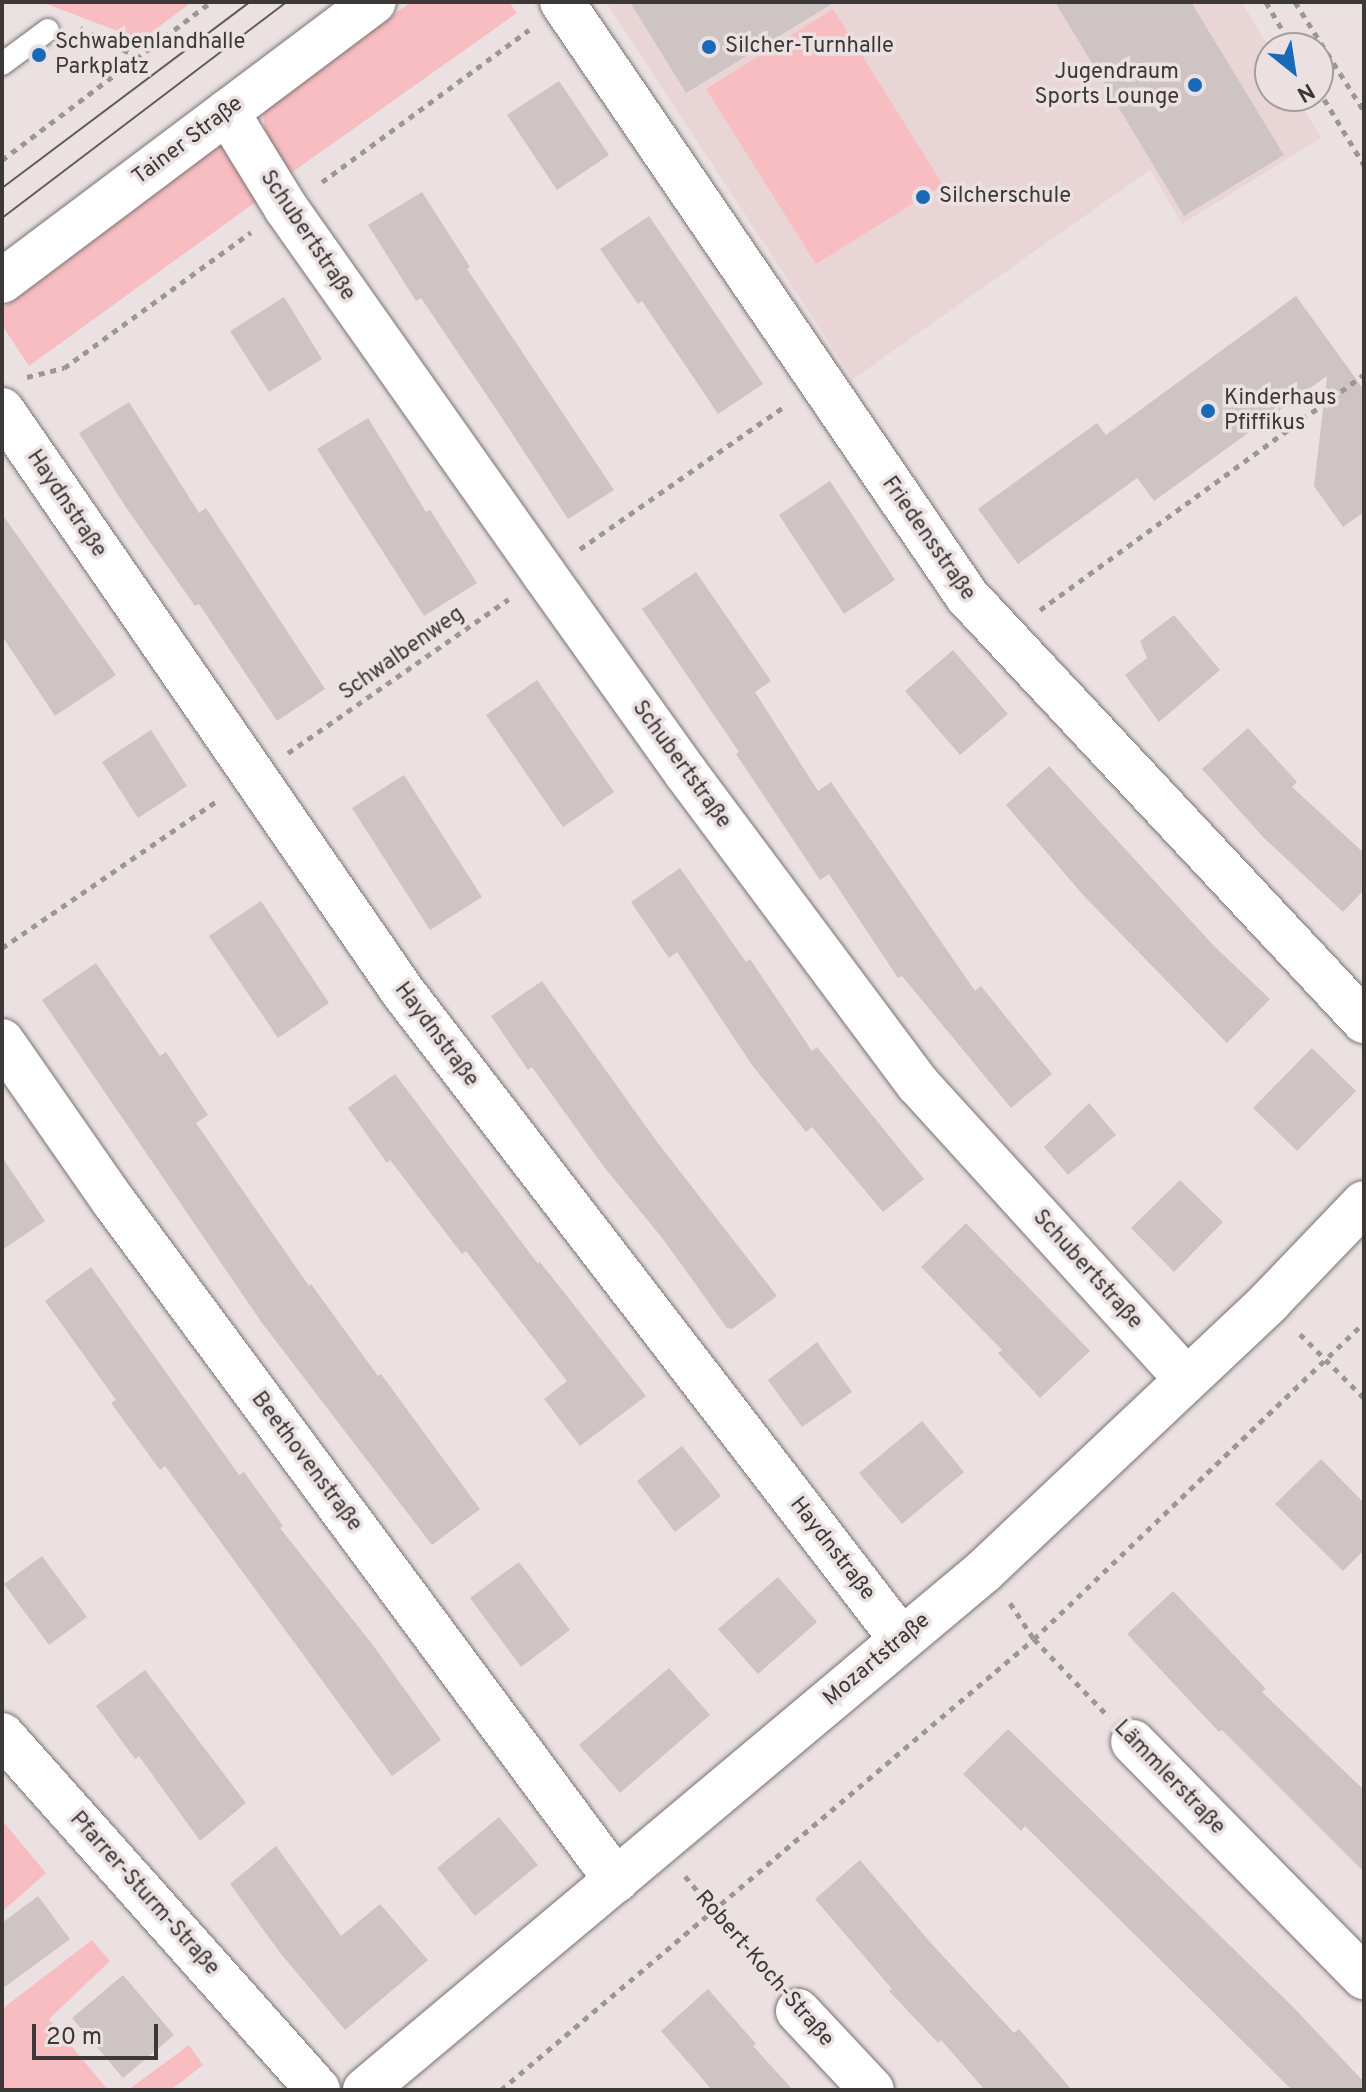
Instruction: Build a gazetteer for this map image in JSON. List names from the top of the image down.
{
  "streets": {
    "street": [
      "Tainer Straße",
      "Schubertstraße",
      "Haydnstraße",
      "Friedensstraße",
      "Beethovenstraße",
      "Mozartstraße",
      "Lämmlerstraße",
      "Pfarrer-Sturm-Straße",
      "Robert-Koch-Straße"
    ],
    "path": ["Schwalbenweg"]
  },
  "crossings": [
    ["Tainer Straße", "Schubertstraße"],
    ["Schubertstraße", "Schwalbenweg"],
    ["Schubertstraße", "Mozartstraße"],
    ["Haydnstraße", "Schwalbenweg"],
    ["Haydnstraße", "Mozartstraße"],
    ["Friedensstraße", "Schwalbenweg"],
    ["Beethovenstraße", "Mozartstraße"],
    ["Mozartstraße", "Lämmlerstraße"],
    ["Mozartstraße", "Robert-Koch-Straße"]
  ],
  "places": [
    "Silcher-Turnhalle",
    "Schwabenlandhalle Parkplatz",
    "Jugendraum Sports Lounge",
    "Silcherschule",
    "Kinderhaus Pfiffikus"
  ],
  "scale_bar": "20 m",
  "north": "bottom right"
}
